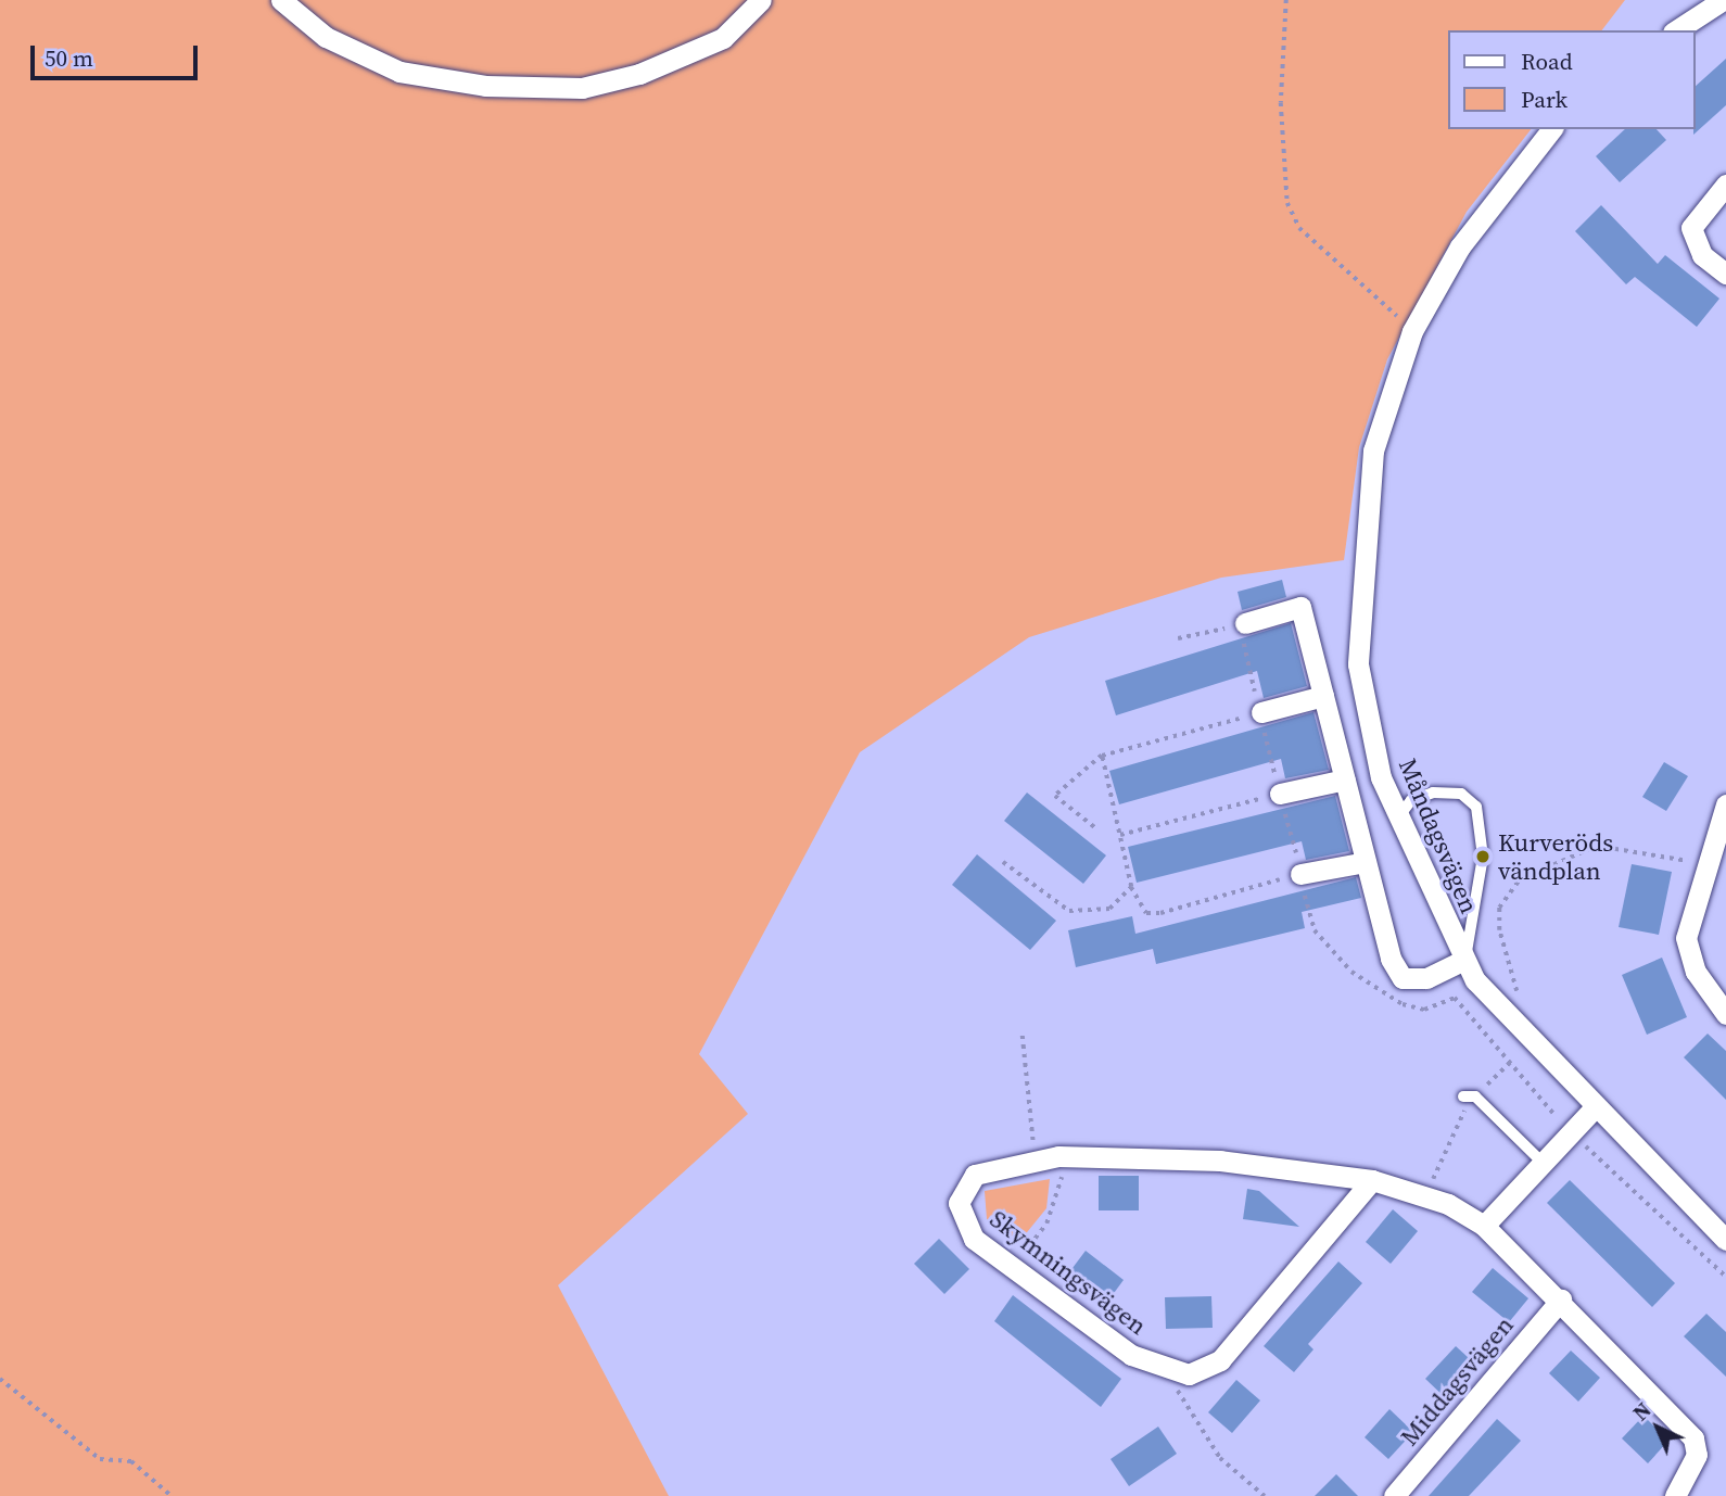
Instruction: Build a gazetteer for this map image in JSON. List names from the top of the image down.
{
  "streets": {
    "street": ["Måndagsvägen", "Skymningsvägen", "Middagsvägen"]
  },
  "places": ["Kurveröds vändplan"],
  "legend": ["Road", "Park"],
  "scale_bar": "50 m",
  "north": "top left"
}
